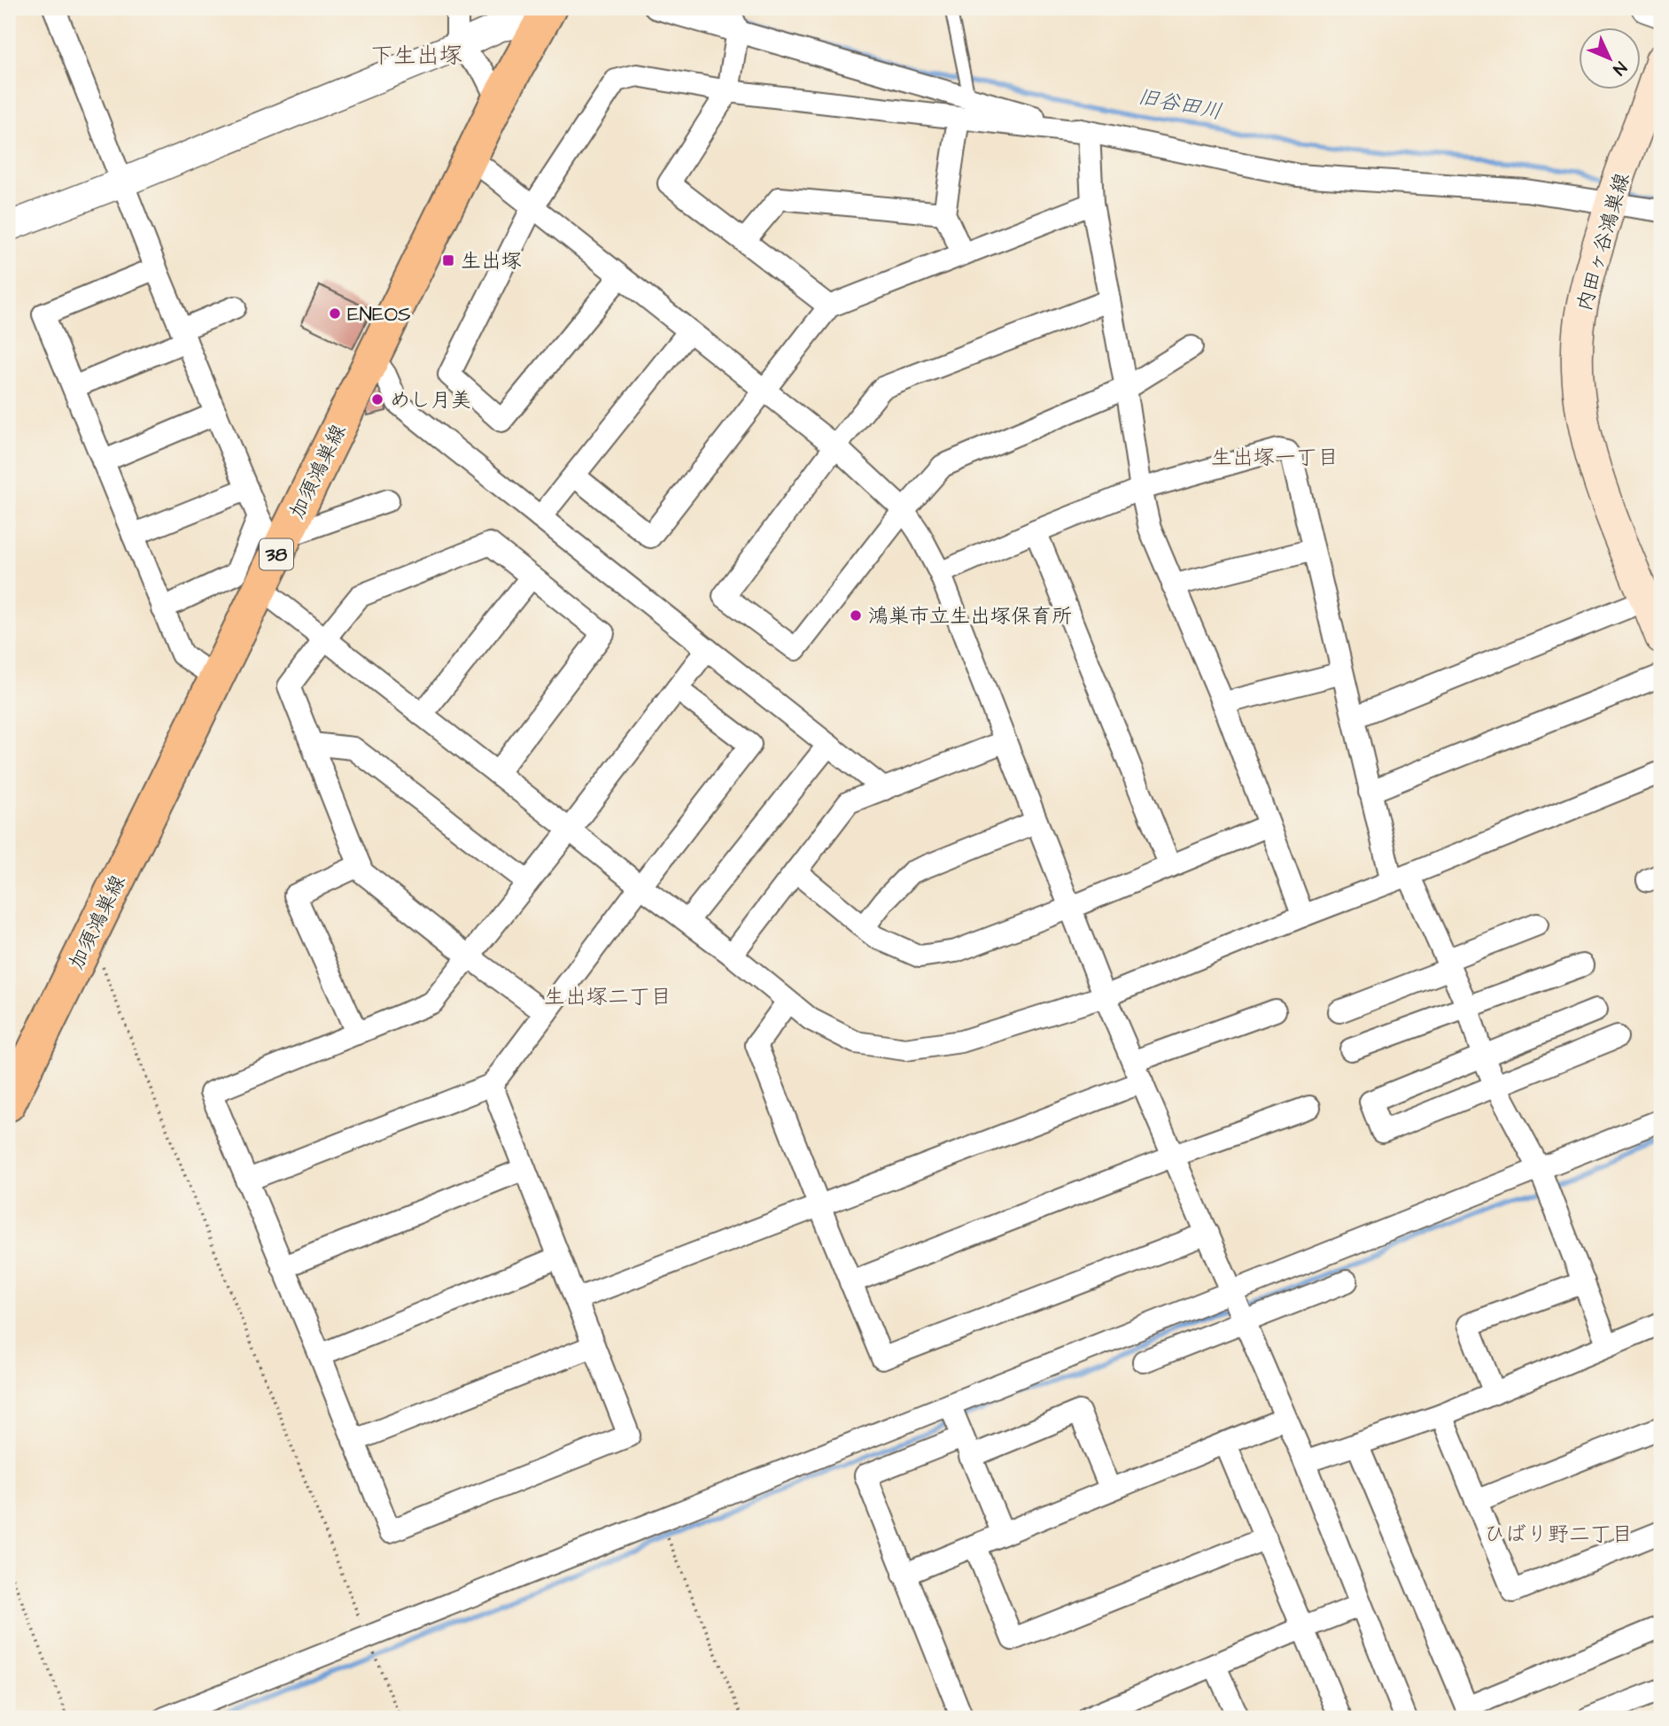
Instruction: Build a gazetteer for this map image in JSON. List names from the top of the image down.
{
  "streets": {
    "main road": ["内田ヶ谷鴻巣線", "加須鴻巣線", "38"]
  },
  "districts": [
    "下生出塚",
    "生出塚一丁目",
    "生出塚二丁目",
    "ひばり野二丁目"
  ],
  "water": ["旧谷田川"],
  "places": {
    "transit": ["生出塚"],
    "other": ["ENEOS", "めし月美", "鴻巣市立生出塚保育所"]
  },
  "north": "bottom right"
}
